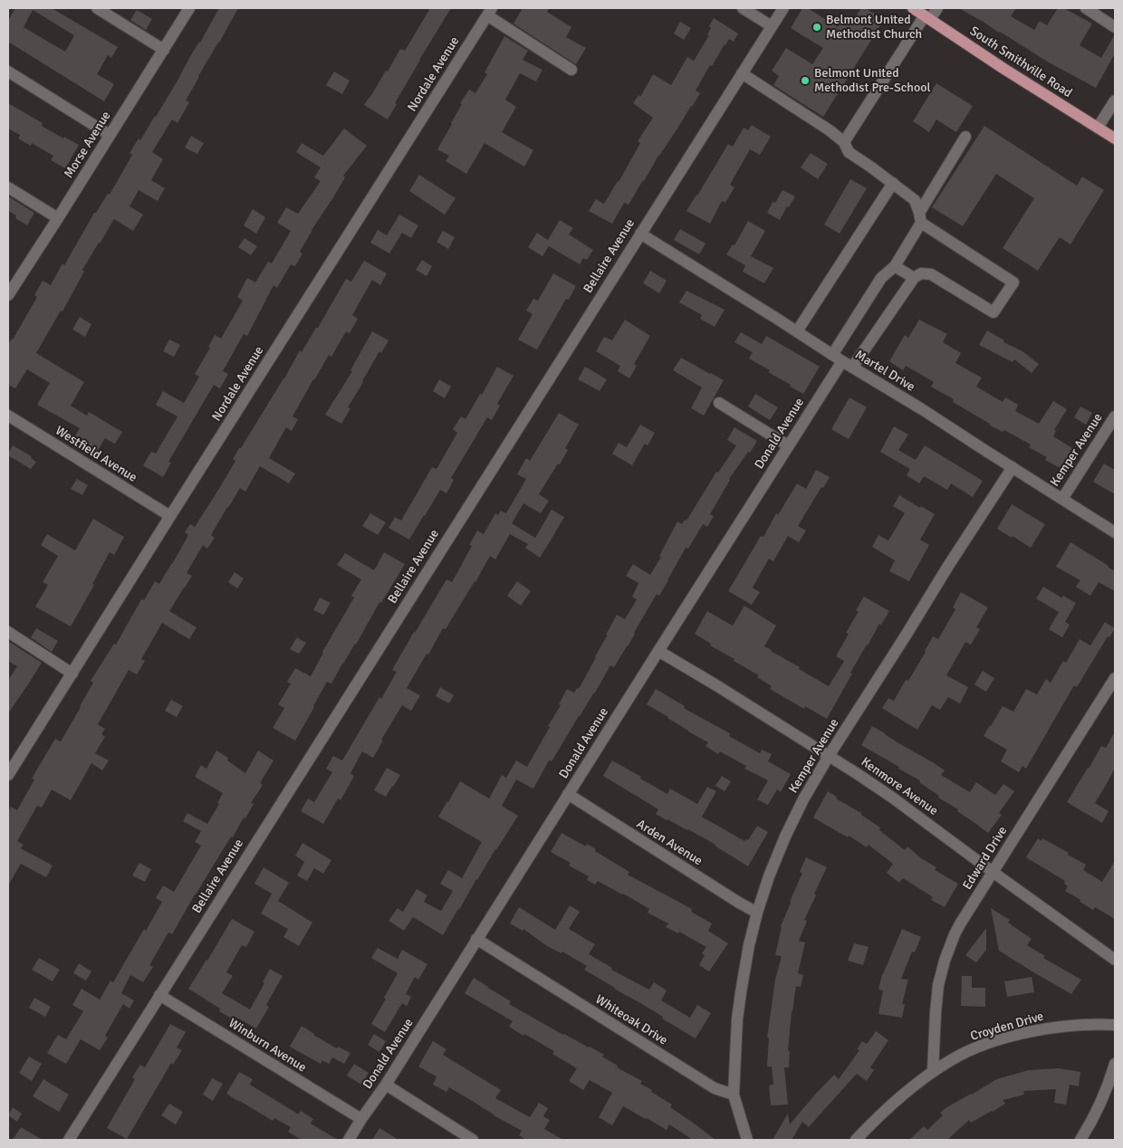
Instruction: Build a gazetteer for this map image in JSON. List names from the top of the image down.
{
  "streets": {
    "main road": ["South Smithville Road"],
    "street": [
      "Nordale Avenue",
      "Morse Avenue",
      "Bellaire Avenue",
      "Martel Drive",
      "Donald Avenue",
      "Kemper Avenue",
      "Westfield Avenue",
      "Kenmore Avenue",
      "Arden Avenue",
      "Edward Drive",
      "Whiteoak Drive",
      "Croyden Drive",
      "Winburn Avenue"
    ]
  },
  "crossings": [
    ["Nordale Avenue", "Westfield Avenue"],
    ["Bellaire Avenue", "Martel Drive"],
    ["Bellaire Avenue", "Winburn Avenue"],
    ["Martel Drive", "Donald Avenue"],
    ["Martel Drive", "Kemper Avenue"],
    ["Donald Avenue", "Kenmore Avenue"],
    ["Donald Avenue", "Arden Avenue"],
    ["Donald Avenue", "Whiteoak Drive"],
    ["Donald Avenue", "Winburn Avenue"],
    ["Kemper Avenue", "Kenmore Avenue"],
    ["Kemper Avenue", "Arden Avenue"],
    ["Kemper Avenue", "Whiteoak Drive"],
    ["Kenmore Avenue", "Edward Drive"],
    ["Edward Drive", "Croyden Drive"]
  ],
  "places": ["Belmont United Methodist Church", "Belmont United Methodist Pre-School"]
}
